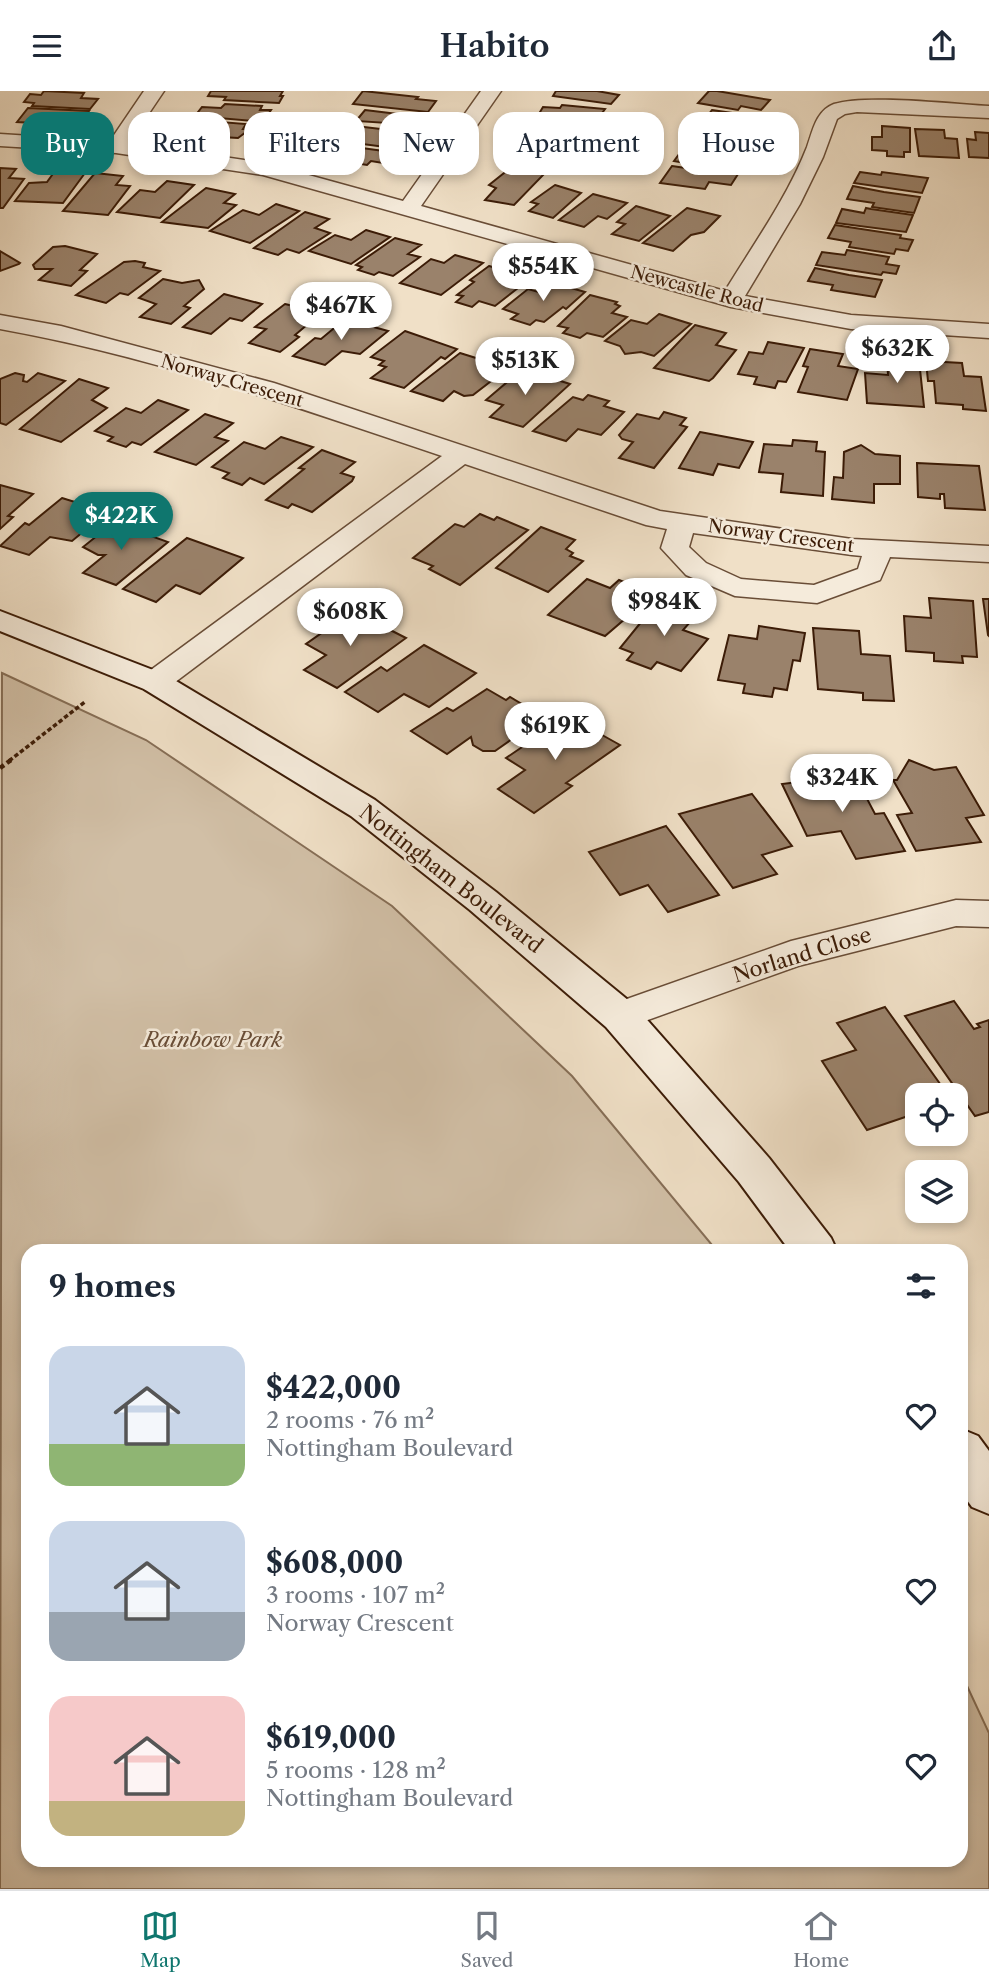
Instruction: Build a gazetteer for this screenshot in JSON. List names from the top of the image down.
{
  "streets": {
    "street": [
      "Newcastle Road",
      "Norway Crescent",
      "Nottingham Boulevard",
      "Norland Close"
    ]
  },
  "crossings": [
    ["Nottingham Boulevard", "Norland Close"]
  ],
  "parks": ["Rainbow Park"],
  "page": {
    "header": "Habito",
    "chip": [
      "Buy",
      "Rent",
      "Filters",
      "New",
      "Apartment",
      "House"
    ],
    "price": [
      "$554K",
      "$467K",
      "$632K",
      "$513K",
      "$422K",
      "$984K",
      "$608K",
      "$619K",
      "$324K"
    ],
    "heading": "9 homes",
    "list": [
      {
        "name": "$422,000",
        "note": "2 rooms · 76 m² · Nottingham Boulevard"
      },
      {
        "name": "$608,000",
        "note": "3 rooms · 107 m² · Norway Crescent"
      },
      {
        "name": "$619,000",
        "note": "5 rooms · 128 m² · Nottingham Boulevard"
      }
    ],
    "tabs": ["Map", "Saved", "Home"]
  }
}
